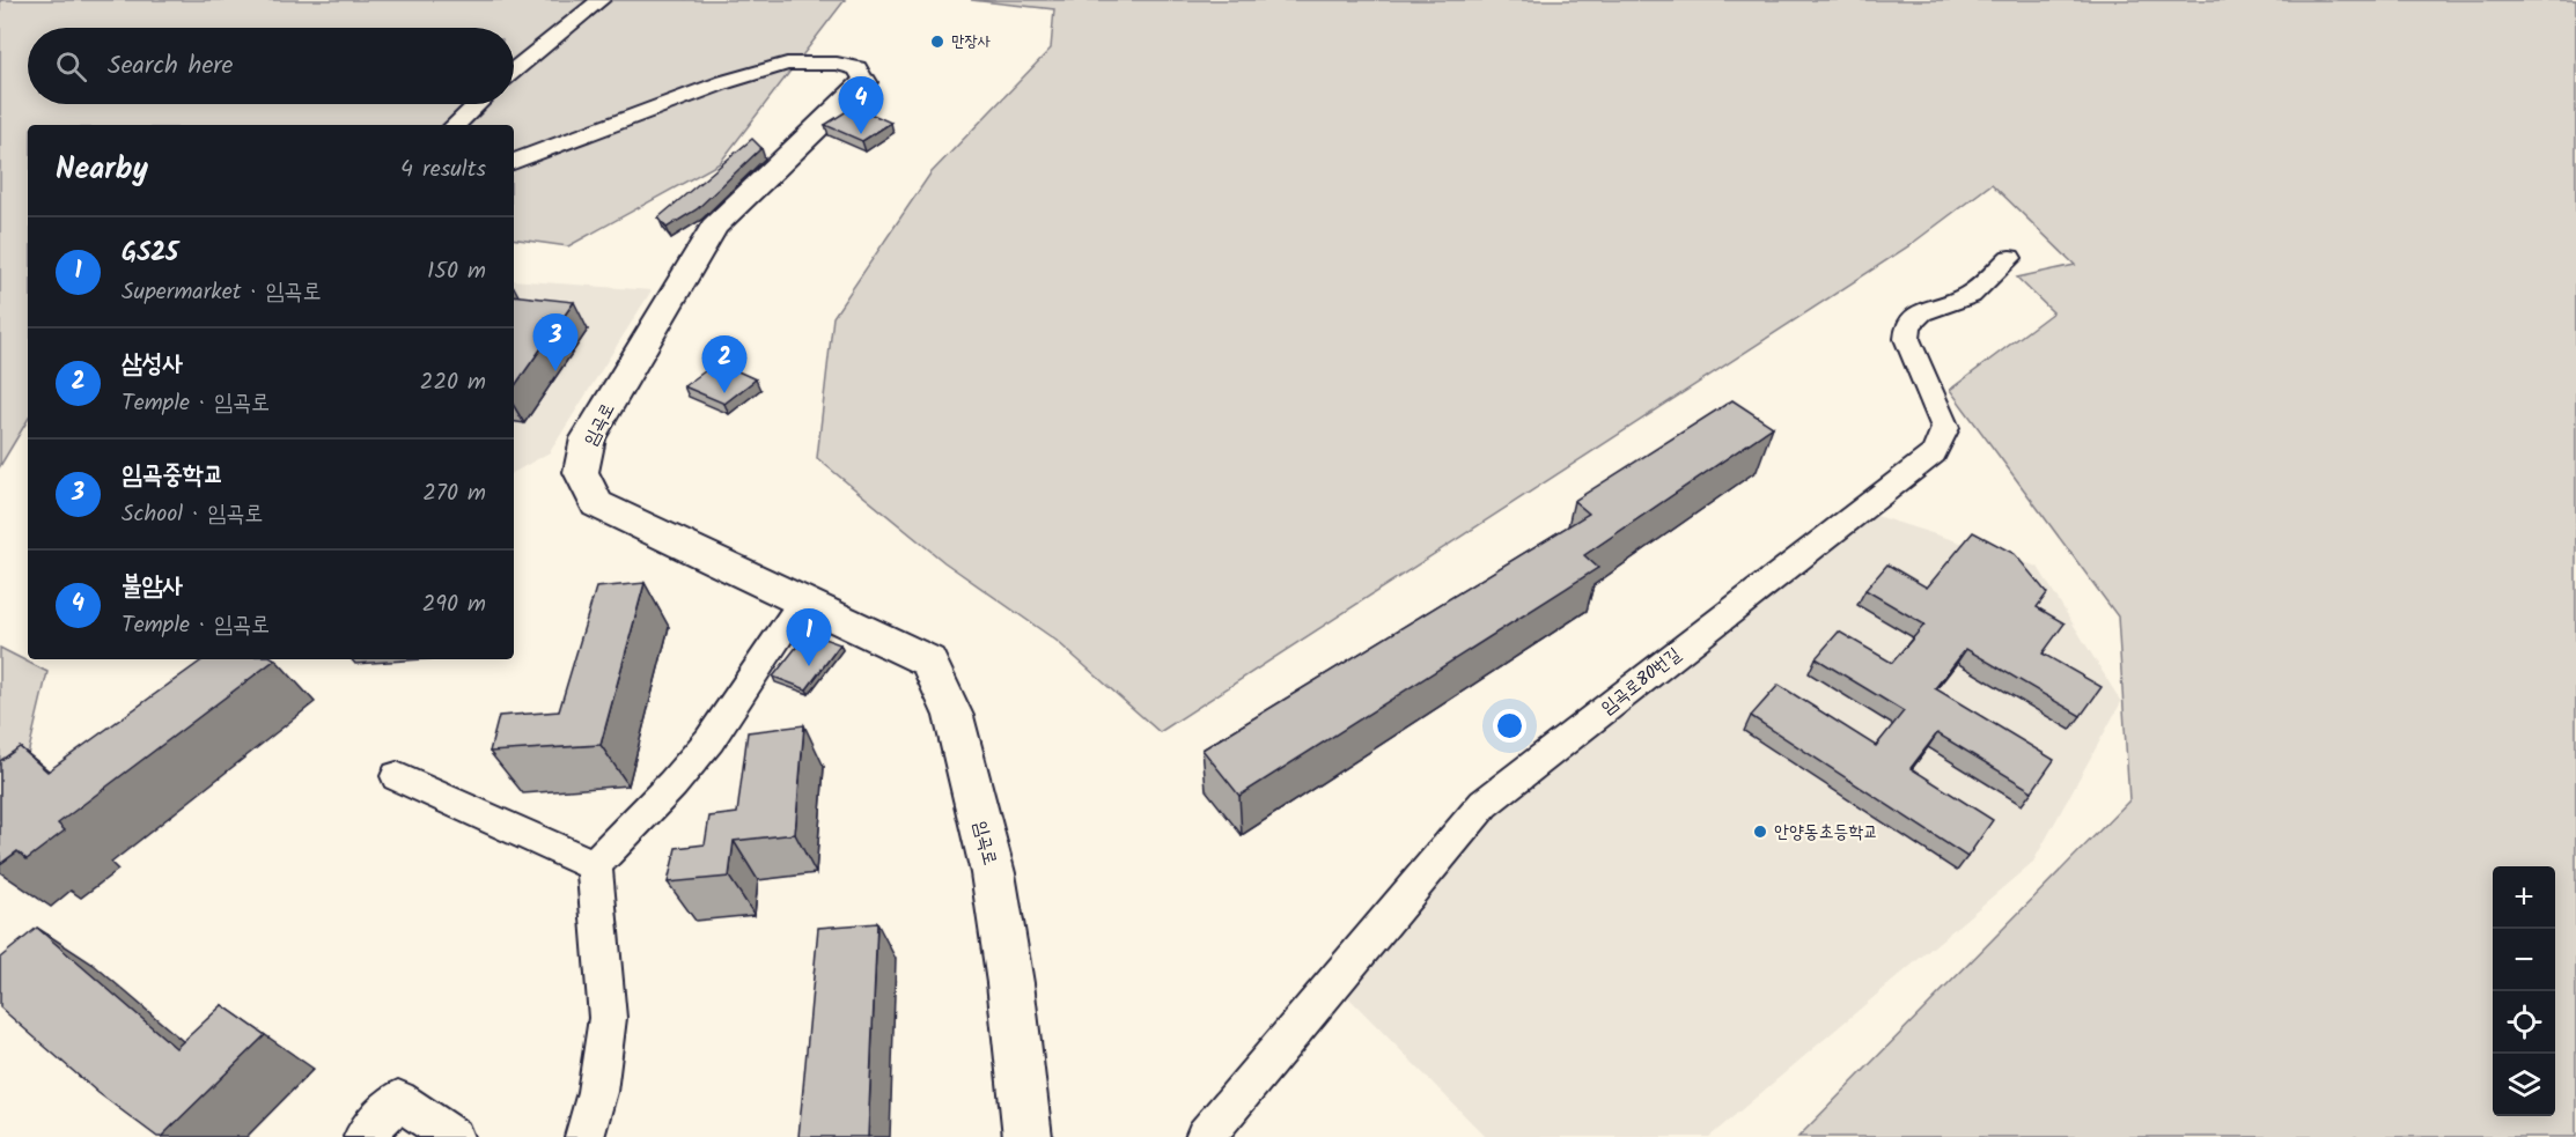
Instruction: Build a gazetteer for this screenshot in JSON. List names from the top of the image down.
{
  "streets": {
    "street": ["임곡로", "임곡로80번길"]
  },
  "places": ["만장사", "안양동초등학교"],
  "page": {
    "search": "Search here",
    "pins": [
      "4",
      "3",
      "2",
      "1"
    ],
    "heading": ["Nearby", "4 results"],
    "list": [
      {
        "mark": "1",
        "name": "GS25",
        "note": "Supermarket · 임곡로",
        "value": "150 m"
      },
      {
        "mark": "2",
        "name": "삼성사",
        "note": "Temple · 임곡로",
        "value": "220 m"
      },
      {
        "mark": "3",
        "name": "임곡중학교",
        "note": "School · 임곡로",
        "value": "270 m"
      },
      {
        "mark": "4",
        "name": "불암사",
        "note": "Temple · 임곡로",
        "value": "290 m"
      }
    ],
    "map_buttons": ["+", "−"]
  }
}
